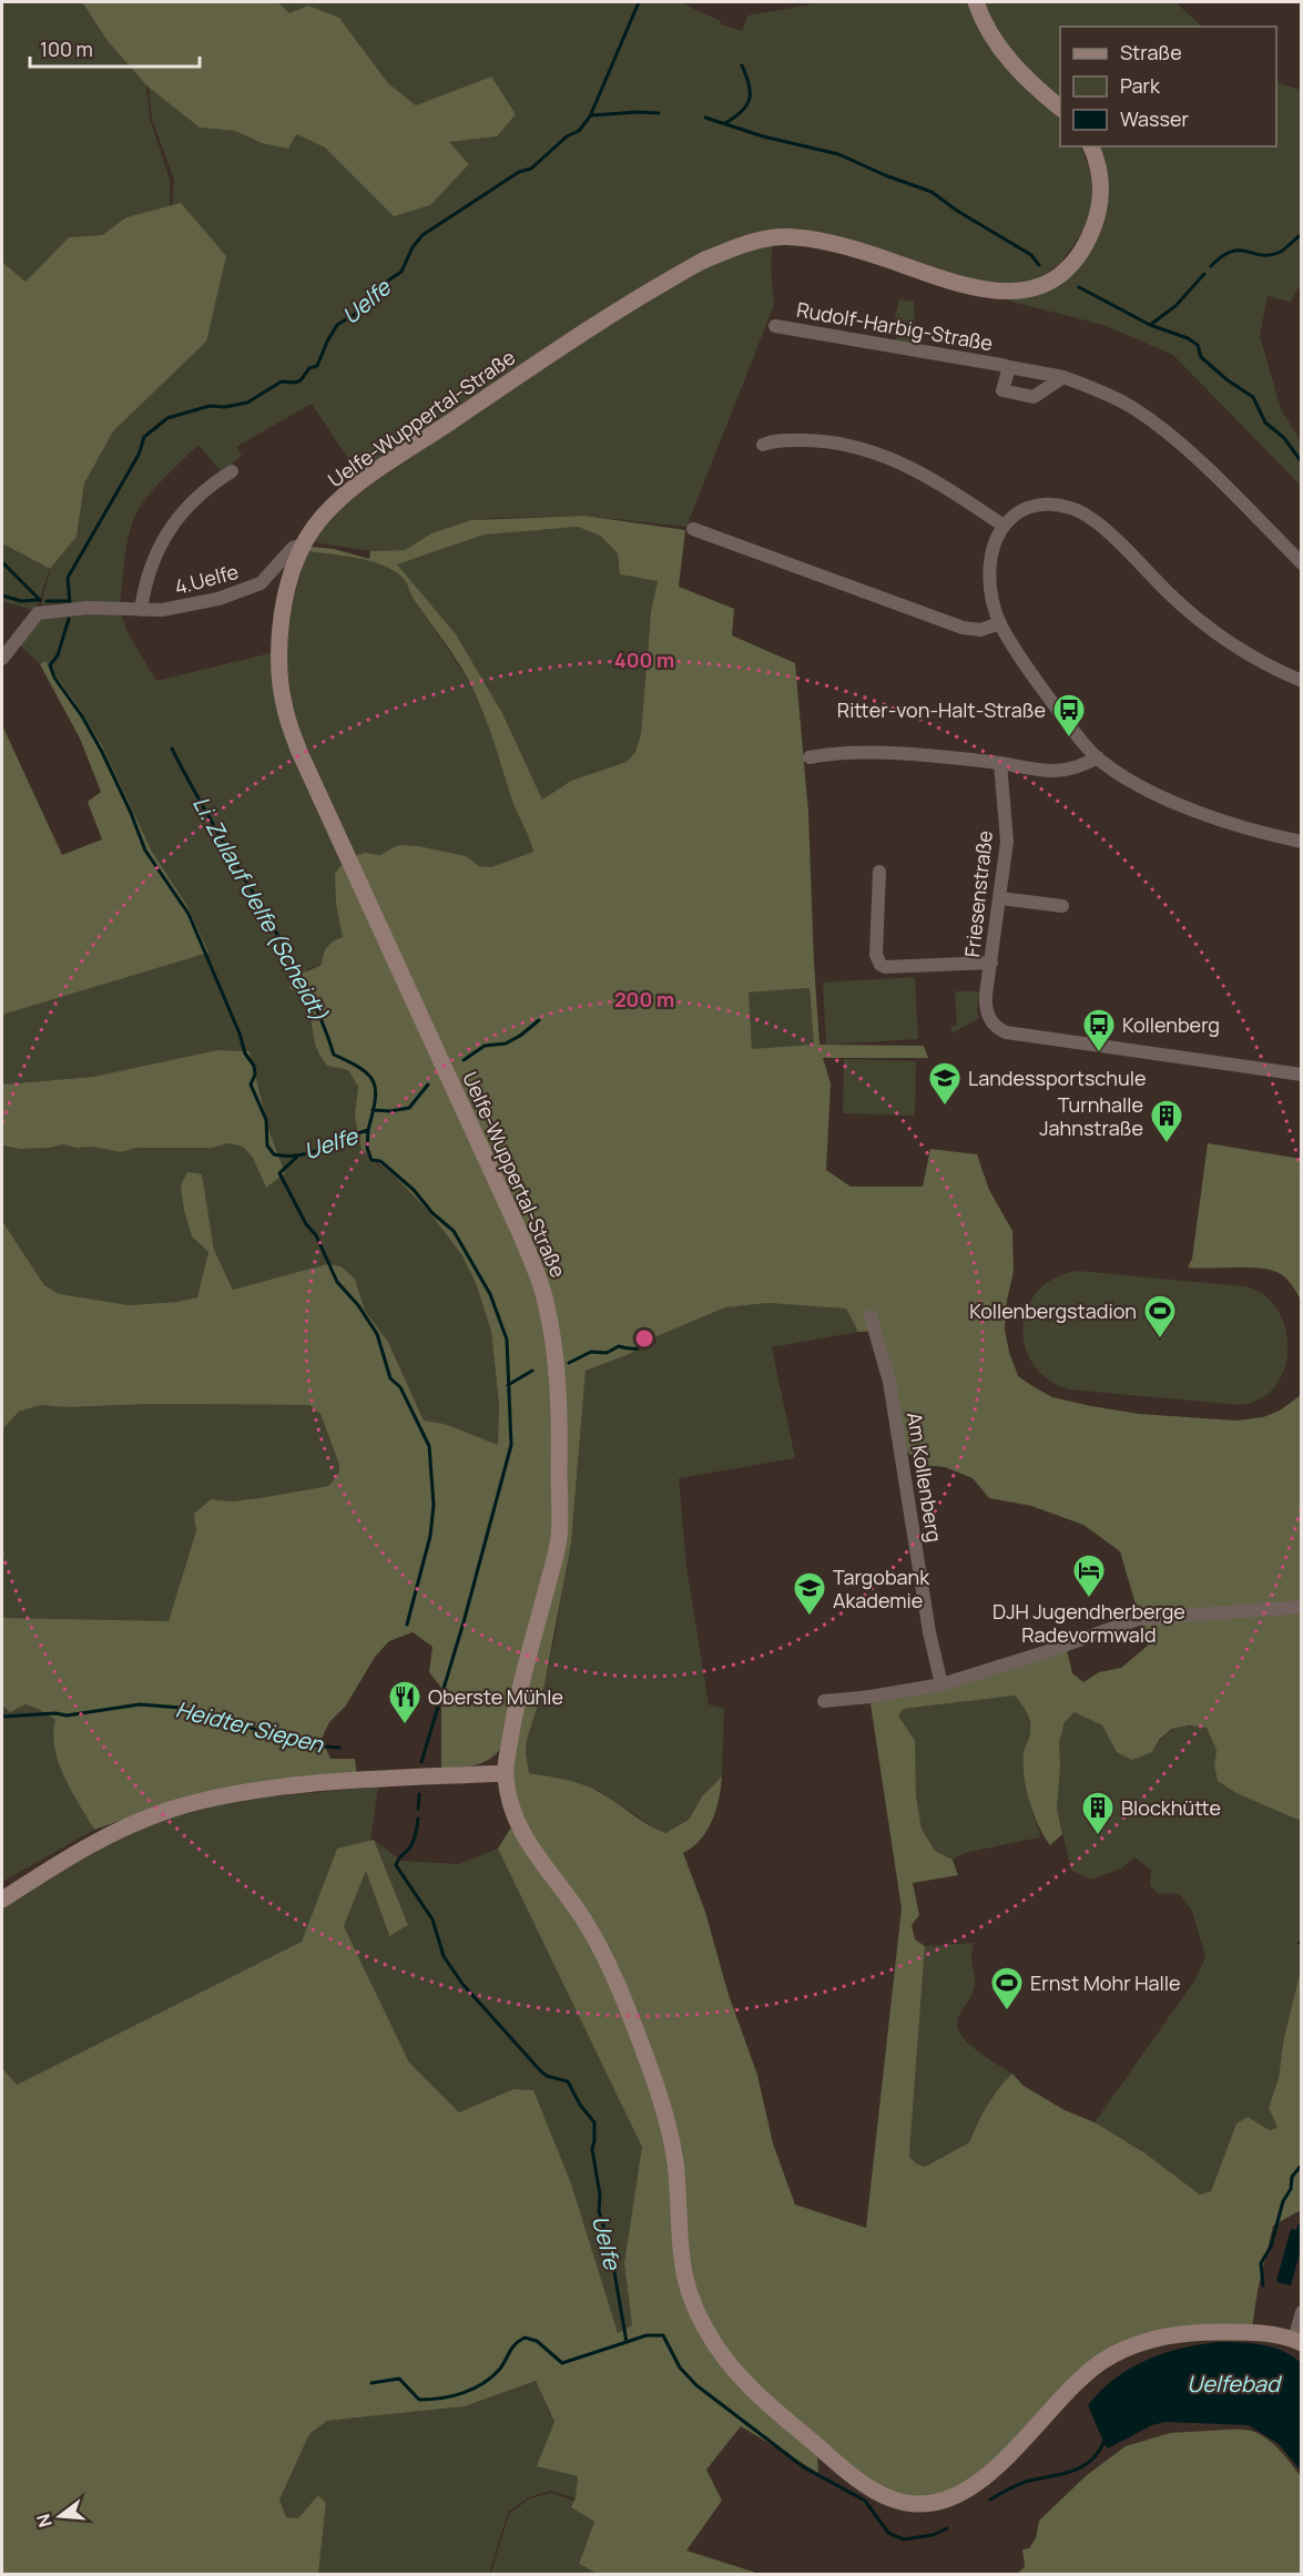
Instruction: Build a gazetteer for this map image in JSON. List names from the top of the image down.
{
  "streets": {
    "main road": ["Uelfe-Wuppertal-Straße"],
    "street": [
      "Rudolf-Harbig-Straße",
      "4.Uelfe",
      "Friesenstraße",
      "Am Kollenberg"
    ]
  },
  "crossings": [
    ["Uelfe-Wuppertal-Straße", "4.Uelfe"]
  ],
  "water": [
    "Uelfe",
    "Li. Zulauf Uelfe (Scheidt)",
    "Heidter Siepen",
    "Uelfebad"
  ],
  "places": {
    "bus stop": ["Ritter-von-Halt-Straße", "Kollenberg"],
    "school or university": ["Landessportschule", "Targobank Akademie"],
    "building": ["Turnhalle Jahnstraße", "Blockhütte"],
    "sports": ["Kollenbergstadion", "Ernst Mohr Halle"],
    "hotel": ["DJH Jugendherberge Radevormwald"],
    "restaurant": ["Oberste Mühle"]
  },
  "legend": ["Straße", "Park", "Wasser"],
  "scale_bar": "100 m",
  "north": "left",
  "rings": ["400 m", "200 m"]
}
